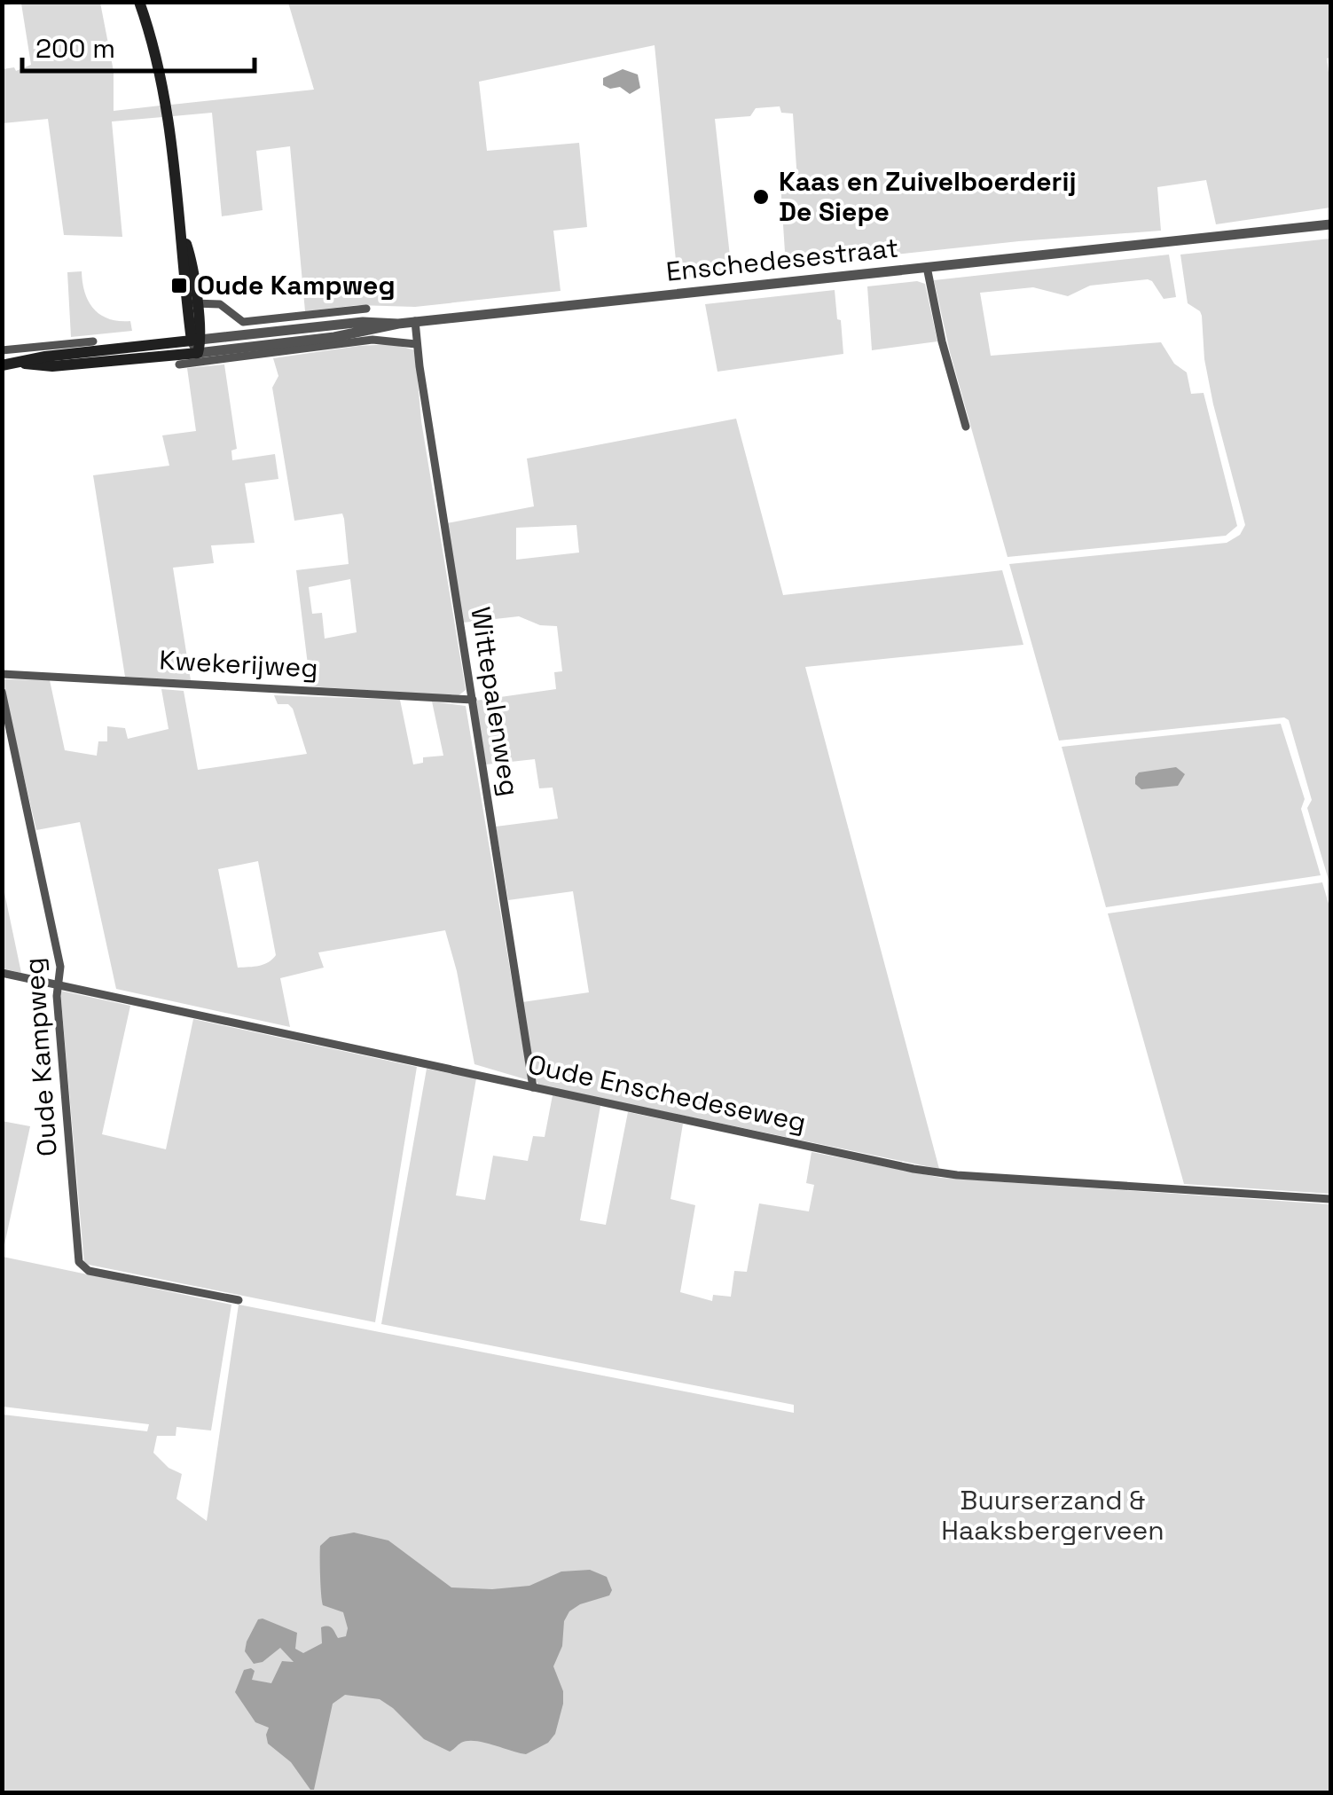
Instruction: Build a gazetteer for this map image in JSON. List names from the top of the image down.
{
  "streets": {
    "main road": ["Enschedesestraat"],
    "street": [
      "Kwekerijweg",
      "Wittepalenweg",
      "Oude Kampweg",
      "Oude Enschedeseweg"
    ]
  },
  "crossings": [
    ["Enschedesestraat", "Wittepalenweg"],
    ["Kwekerijweg", "Wittepalenweg"],
    ["Wittepalenweg", "Oude Enschedeseweg"],
    ["Oude Kampweg", "Oude Enschedeseweg"]
  ],
  "parks": ["Buurserzand & Haaksbergerveen"],
  "places": {
    "other": ["Kaas en Zuivelboerderij De Siepe"],
    "transit": ["Oude Kampweg"]
  },
  "scale_bar": "200 m"
}
